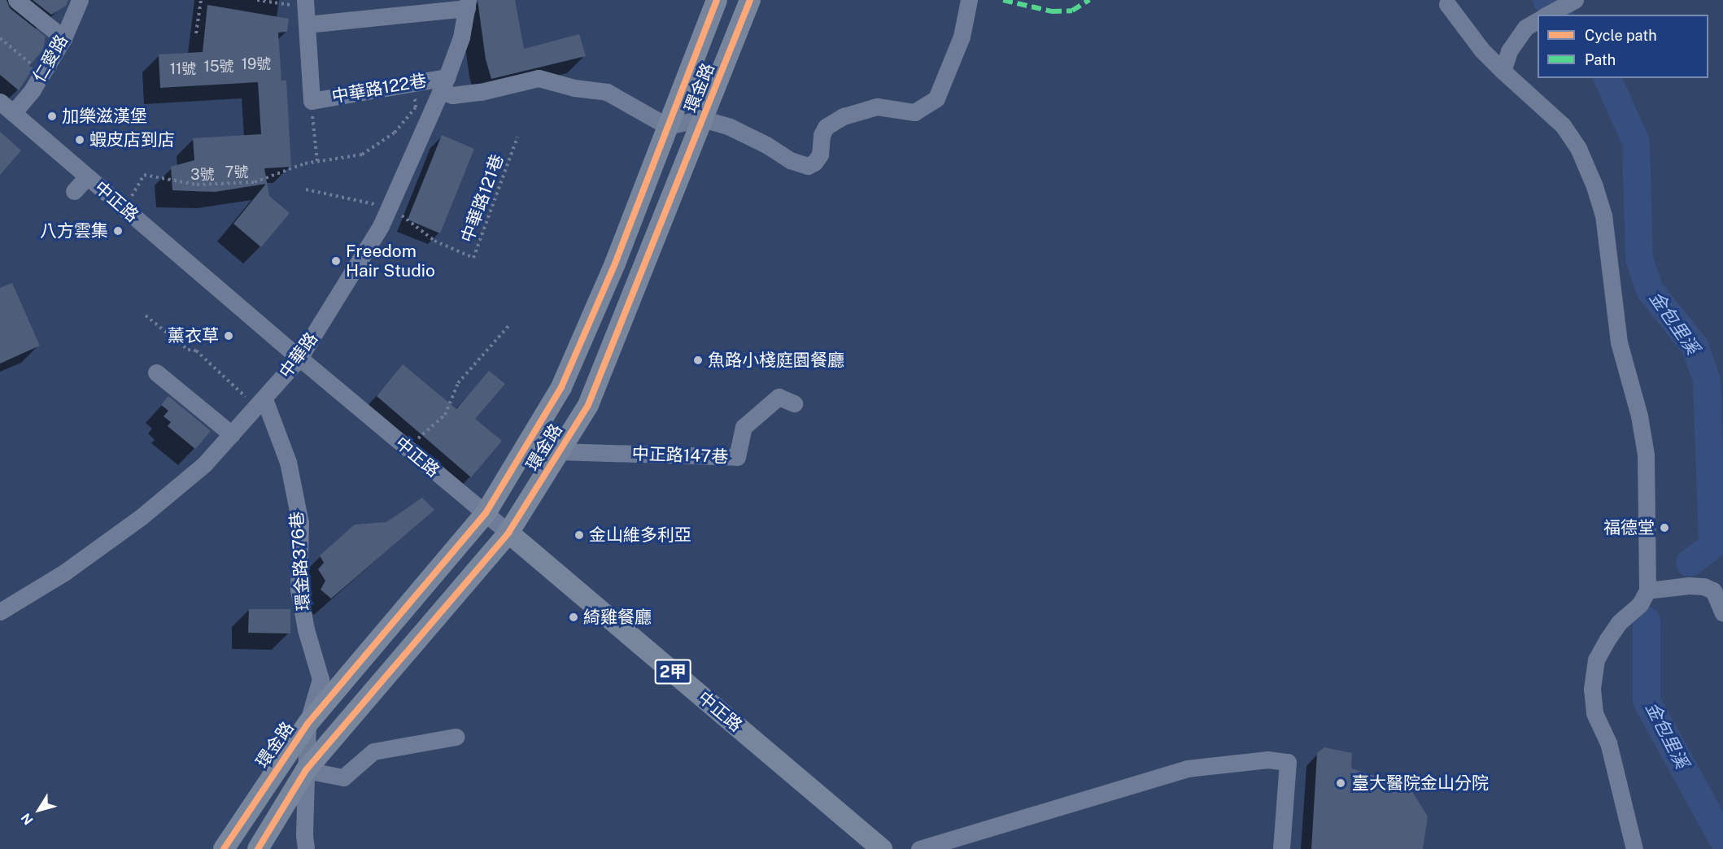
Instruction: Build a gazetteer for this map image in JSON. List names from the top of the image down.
{
  "streets": {
    "main road": ["環金路", "中正路", "2甲"],
    "street": [
      "仁愛路",
      "中華路122巷",
      "中華路",
      "中正路147巷",
      "環金路376巷"
    ],
    "path": ["中華路121巷"]
  },
  "crossings": [
    ["仁愛路", "中正路"],
    ["環金路", "中華路122巷"],
    ["環金路", "中正路"],
    ["環金路", "中正路147巷"],
    ["環金路", "環金路376巷"],
    ["中華路122巷", "中華路"],
    ["中華路121巷", "中華路"],
    ["中正路", "中華路"],
    ["中華路", "環金路376巷"]
  ],
  "water": ["金包里溪"],
  "places": [
    "加樂滋漢堡",
    "蝦皮店到店",
    "八方雲集",
    "Freedom Hair Studio",
    "薰衣草",
    "魚路小棧庭園餐廳",
    "福德堂",
    "金山維多利亞",
    "綺雞餐廳",
    "臺大醫院金山分院"
  ],
  "house_numbers": [
    "19號",
    "15號",
    "11號",
    "7號",
    "3號"
  ],
  "legend": ["Cycle path", "Path"],
  "north": "bottom left"
}
